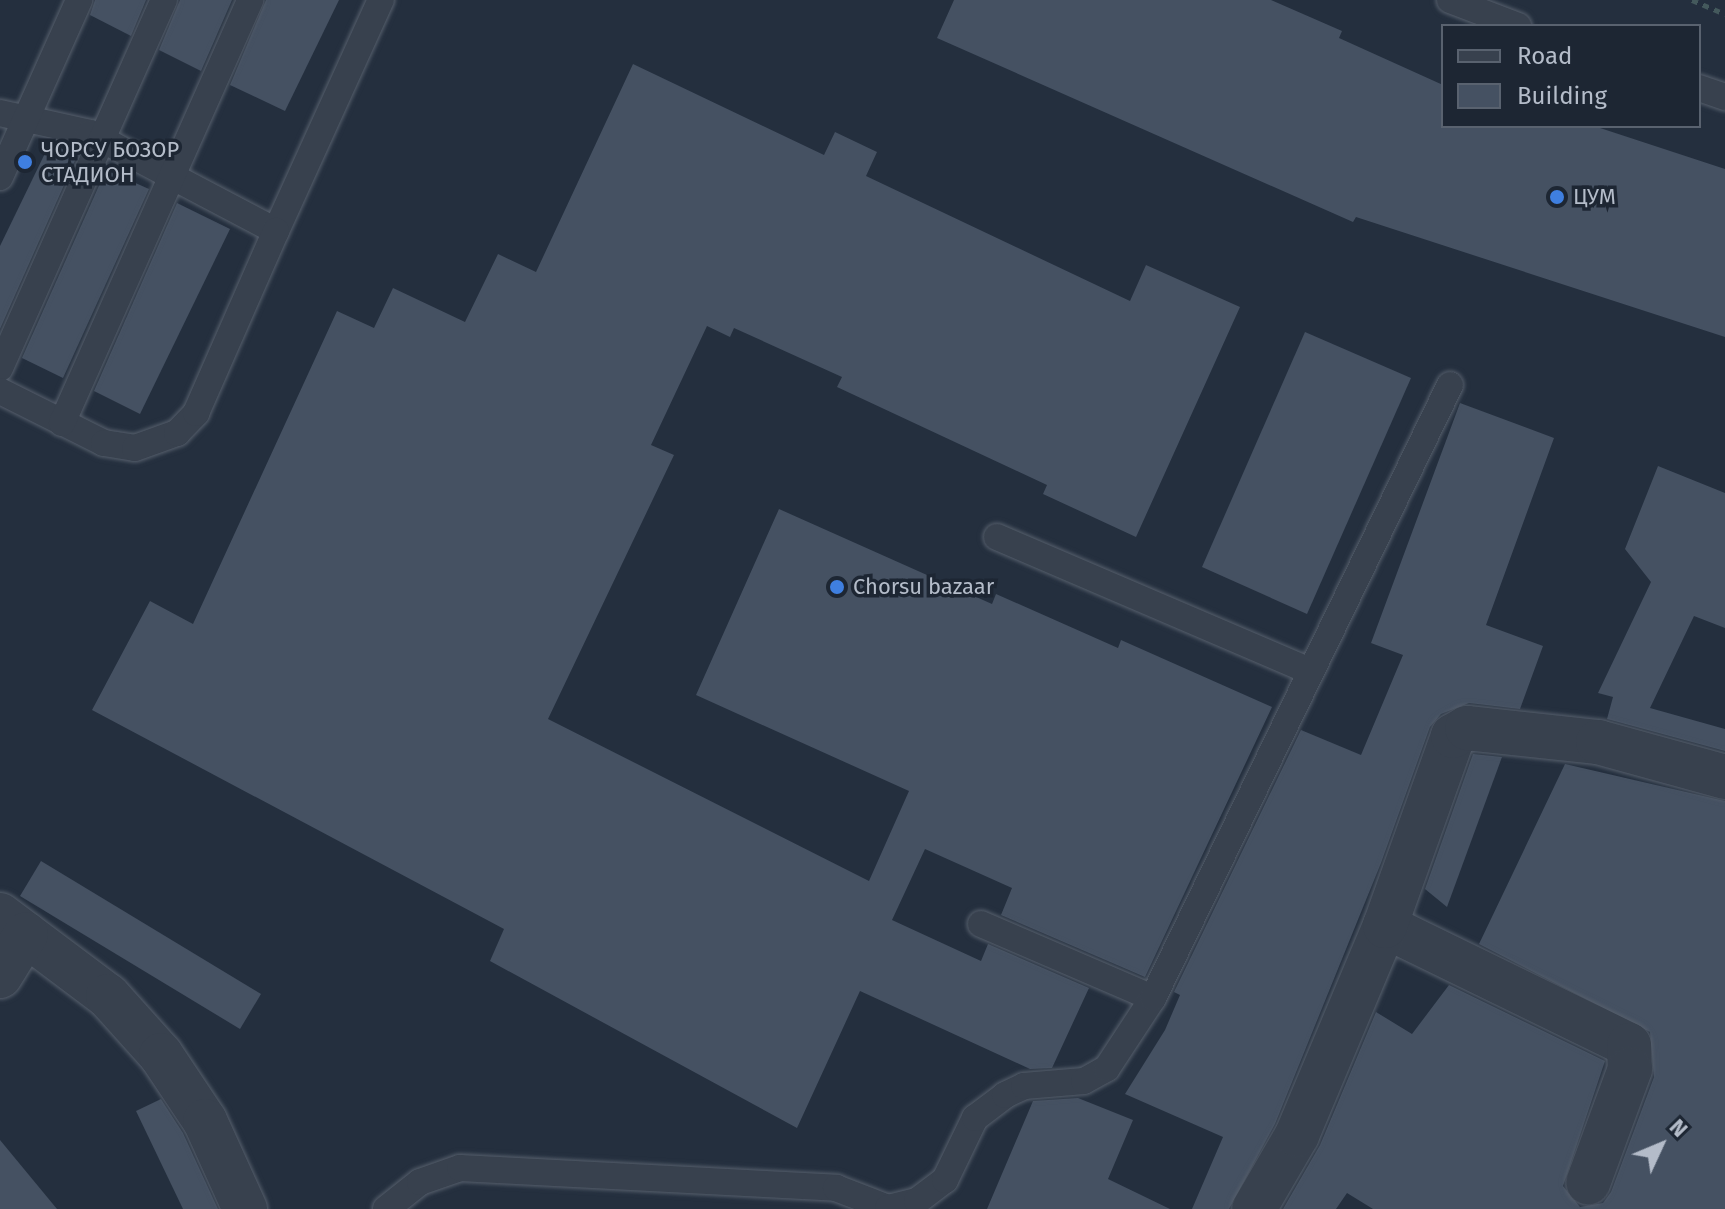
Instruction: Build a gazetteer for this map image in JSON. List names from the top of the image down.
{
  "places": ["ЧОРСУ БОЗОР СТАДИОН", "ЦУМ", "Chorsu bazaar"],
  "legend": ["Road", "Building"],
  "north": "top right"
}
